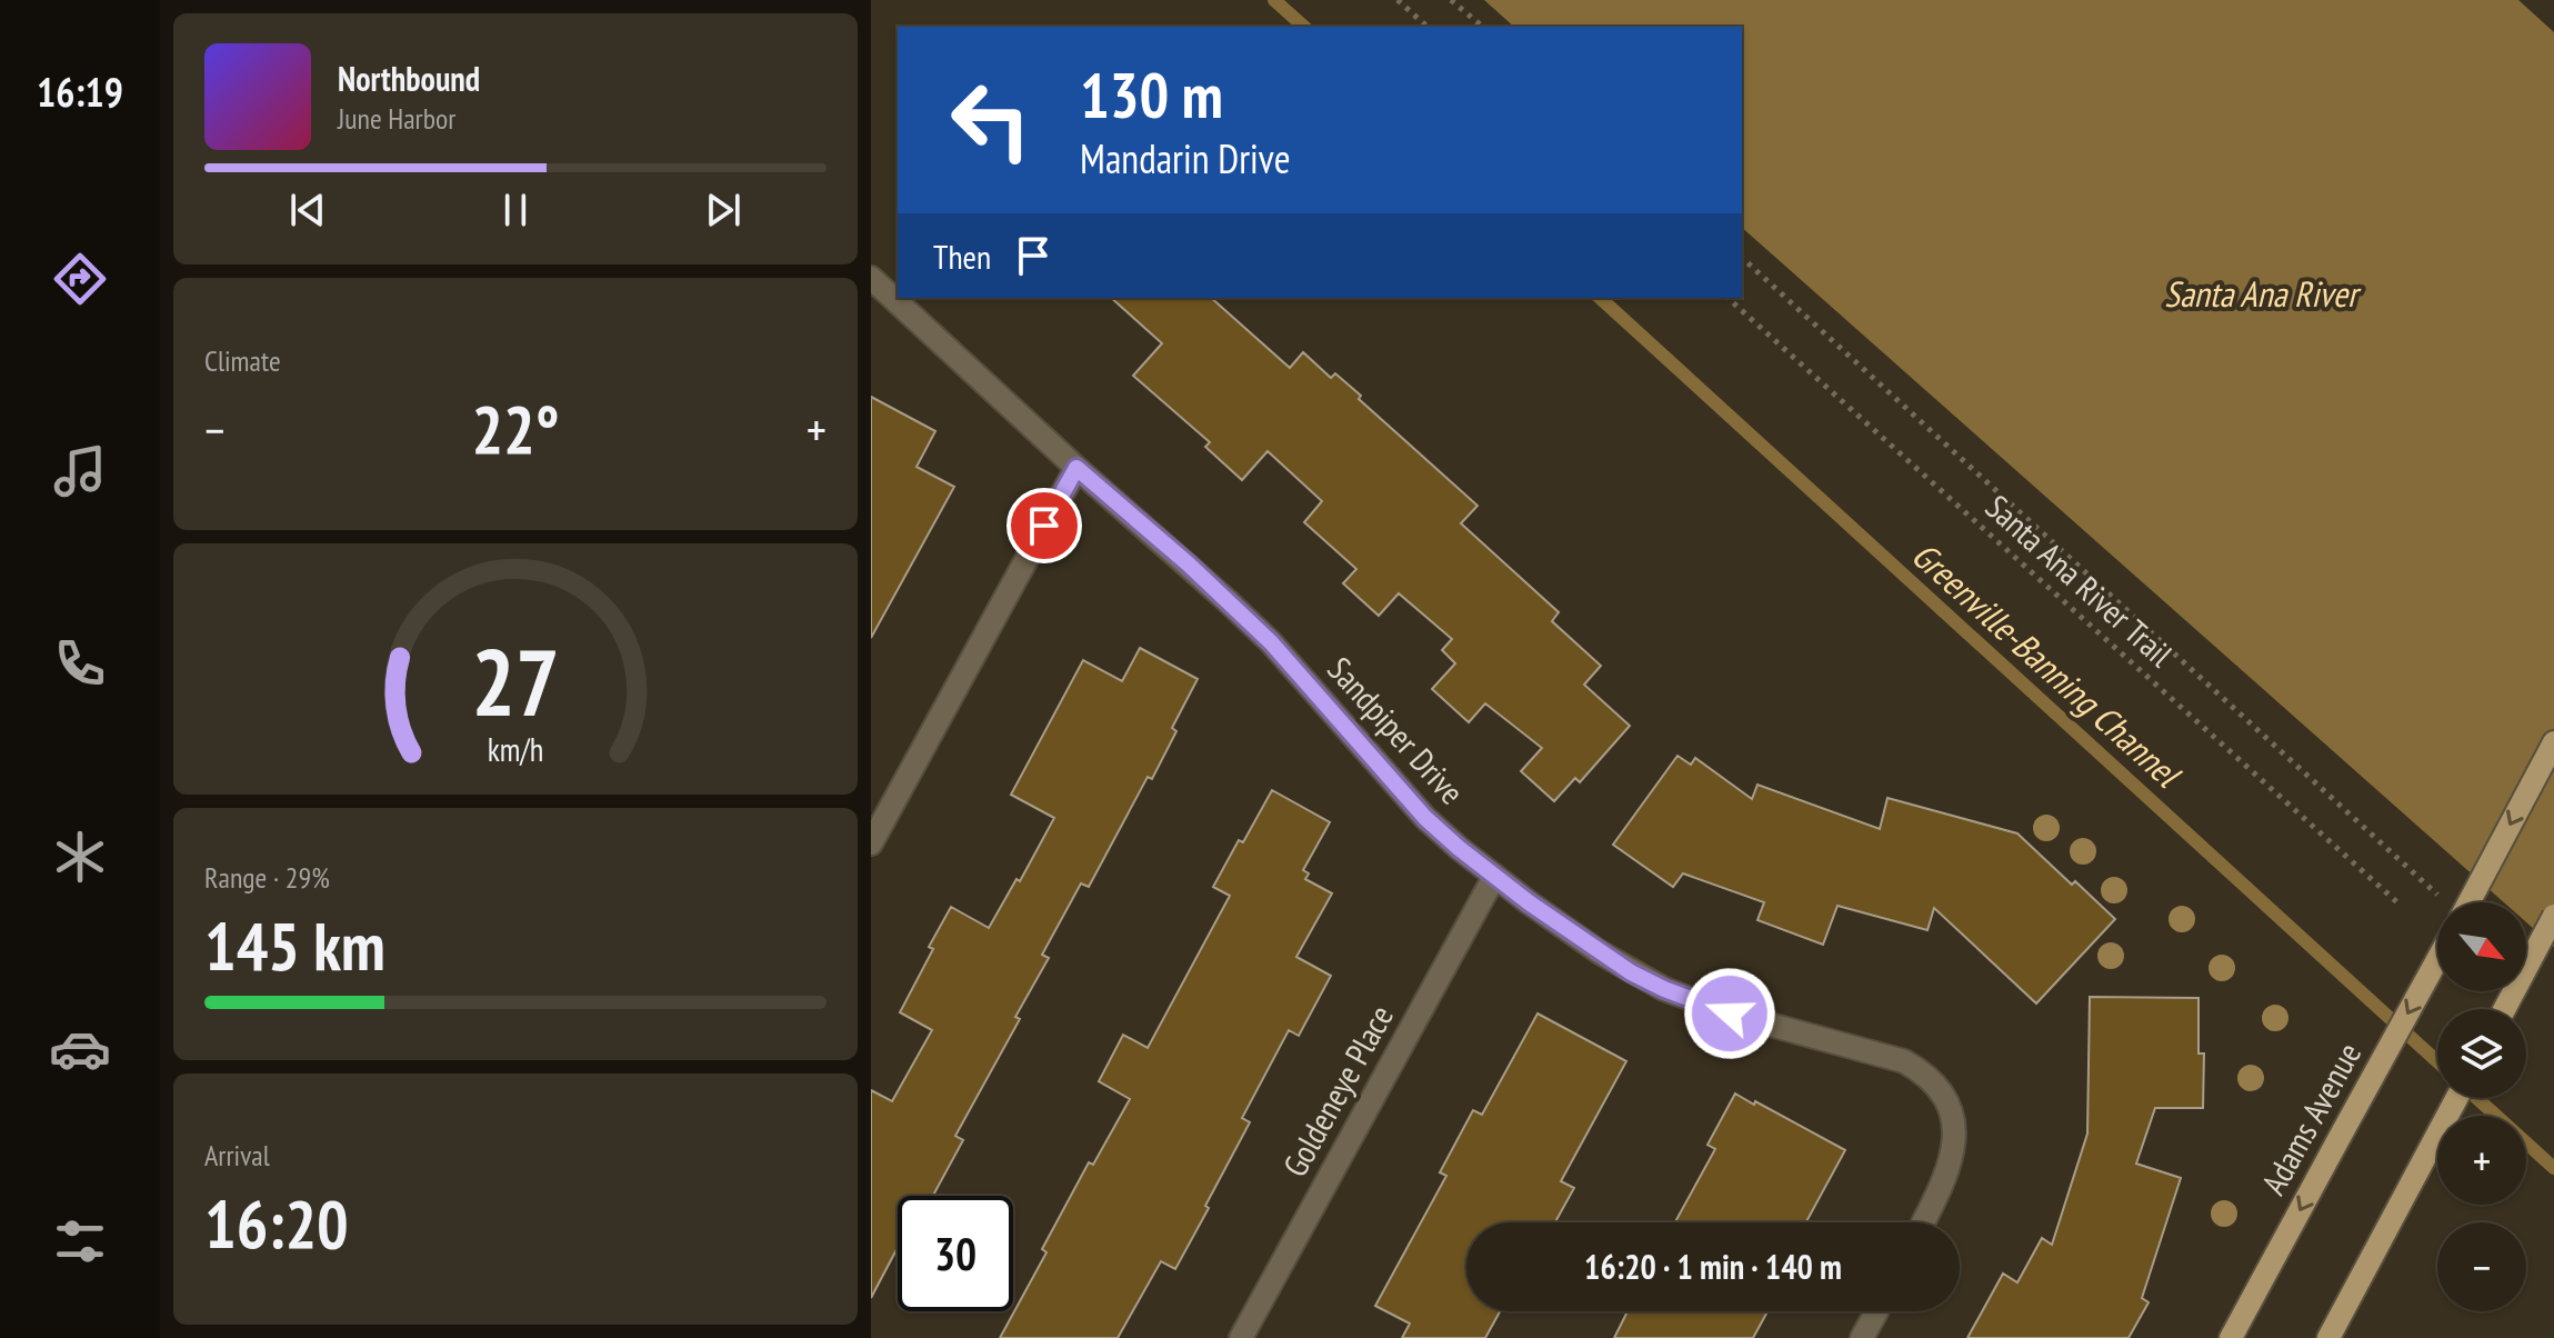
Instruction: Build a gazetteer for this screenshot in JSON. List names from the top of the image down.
{
  "streets": {
    "main road": ["Adams Avenue"],
    "street": ["Sandpiper Drive", "Goldeneye Place"],
    "path": ["Santa Ana River Trail"]
  },
  "crossings": [
    ["Sandpiper Drive", "Goldeneye Place"]
  ],
  "water": ["Santa Ana River", "Greenville-Banning Channel"],
  "north": "bottom right",
  "page": {
    "tabs": "16:19",
    "turn": ["130 m", "Mandarin Drive"],
    "song": ["Northbound", "June Harbor"],
    "then": "Then",
    "tile": [
      "Climate",
      ["Range · 29%", "145 km"],
      ["Arrival", "16:20"]
    ],
    "heat": ["−", "22°", "+"],
    "map_buttons": ["+", "−"],
    "limit": "30",
    "trip": "16:20 · 1 min · 140 m",
    "gauge": ["27", "km/h"]
  }
}
